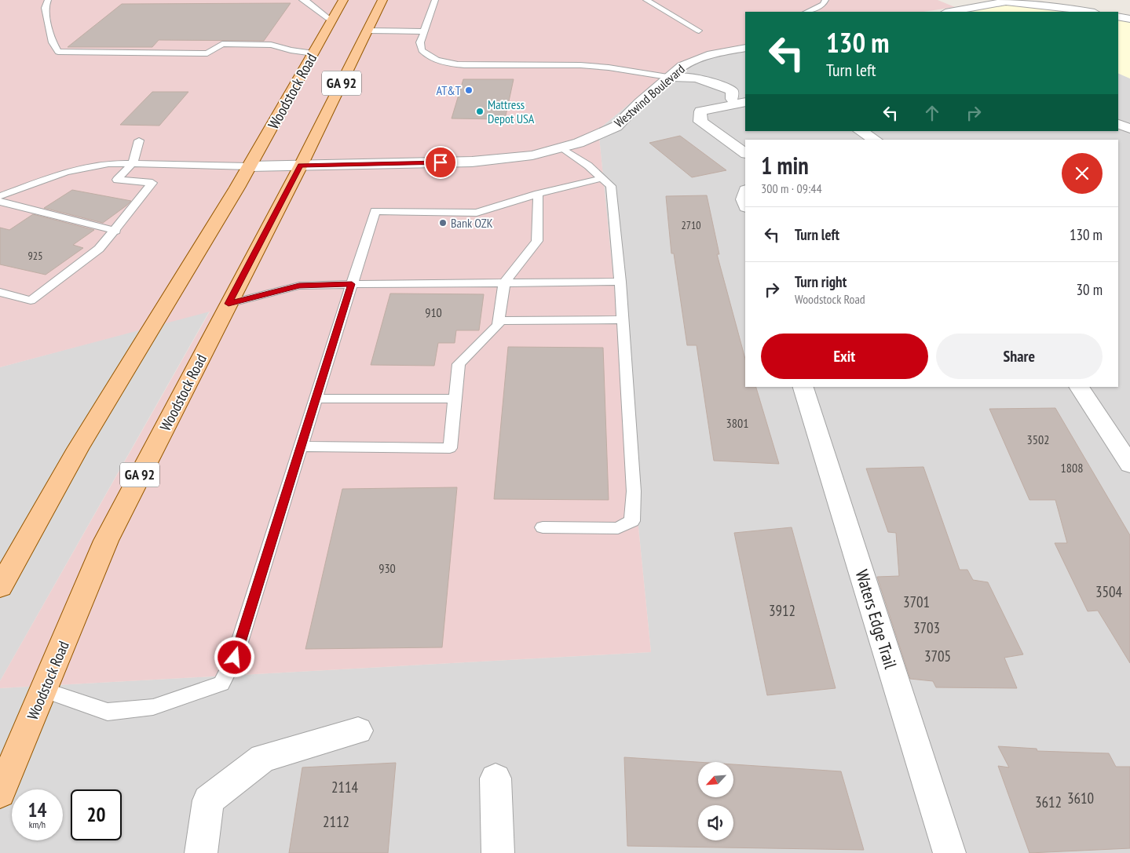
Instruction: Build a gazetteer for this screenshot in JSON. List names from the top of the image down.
{
  "streets": {
    "main road": ["GA 92", "Woodstock Road"],
    "street": ["Westwind Boulevard", "Waters Edge Trail"]
  },
  "crossings": [
    ["Woodstock Road", "Westwind Boulevard"]
  ],
  "places": ["AT&T", "Mattress Depot USA", "Bank OZK"],
  "house_numbers": [
    "2710",
    "925",
    "910",
    "3801",
    "3502",
    "1808",
    "930",
    "3504",
    "3701",
    "3912",
    "3703",
    "3705",
    "2114",
    "3610",
    "3612",
    "2112"
  ],
  "north": "bottom left",
  "page": {
    "turn": ["130 m", "Turn left"],
    "heading": ["1 min", "300 m · 09:44"],
    "list": [
      {
        "name": "Turn left",
        "value": "130 m"
      },
      {
        "name": "Turn right",
        "note": "Woodstock Road",
        "value": "30 m"
      }
    ],
    "buttons": ["Exit", "Share"],
    "speed": "14 km/h",
    "limit": "20"
  }
}
